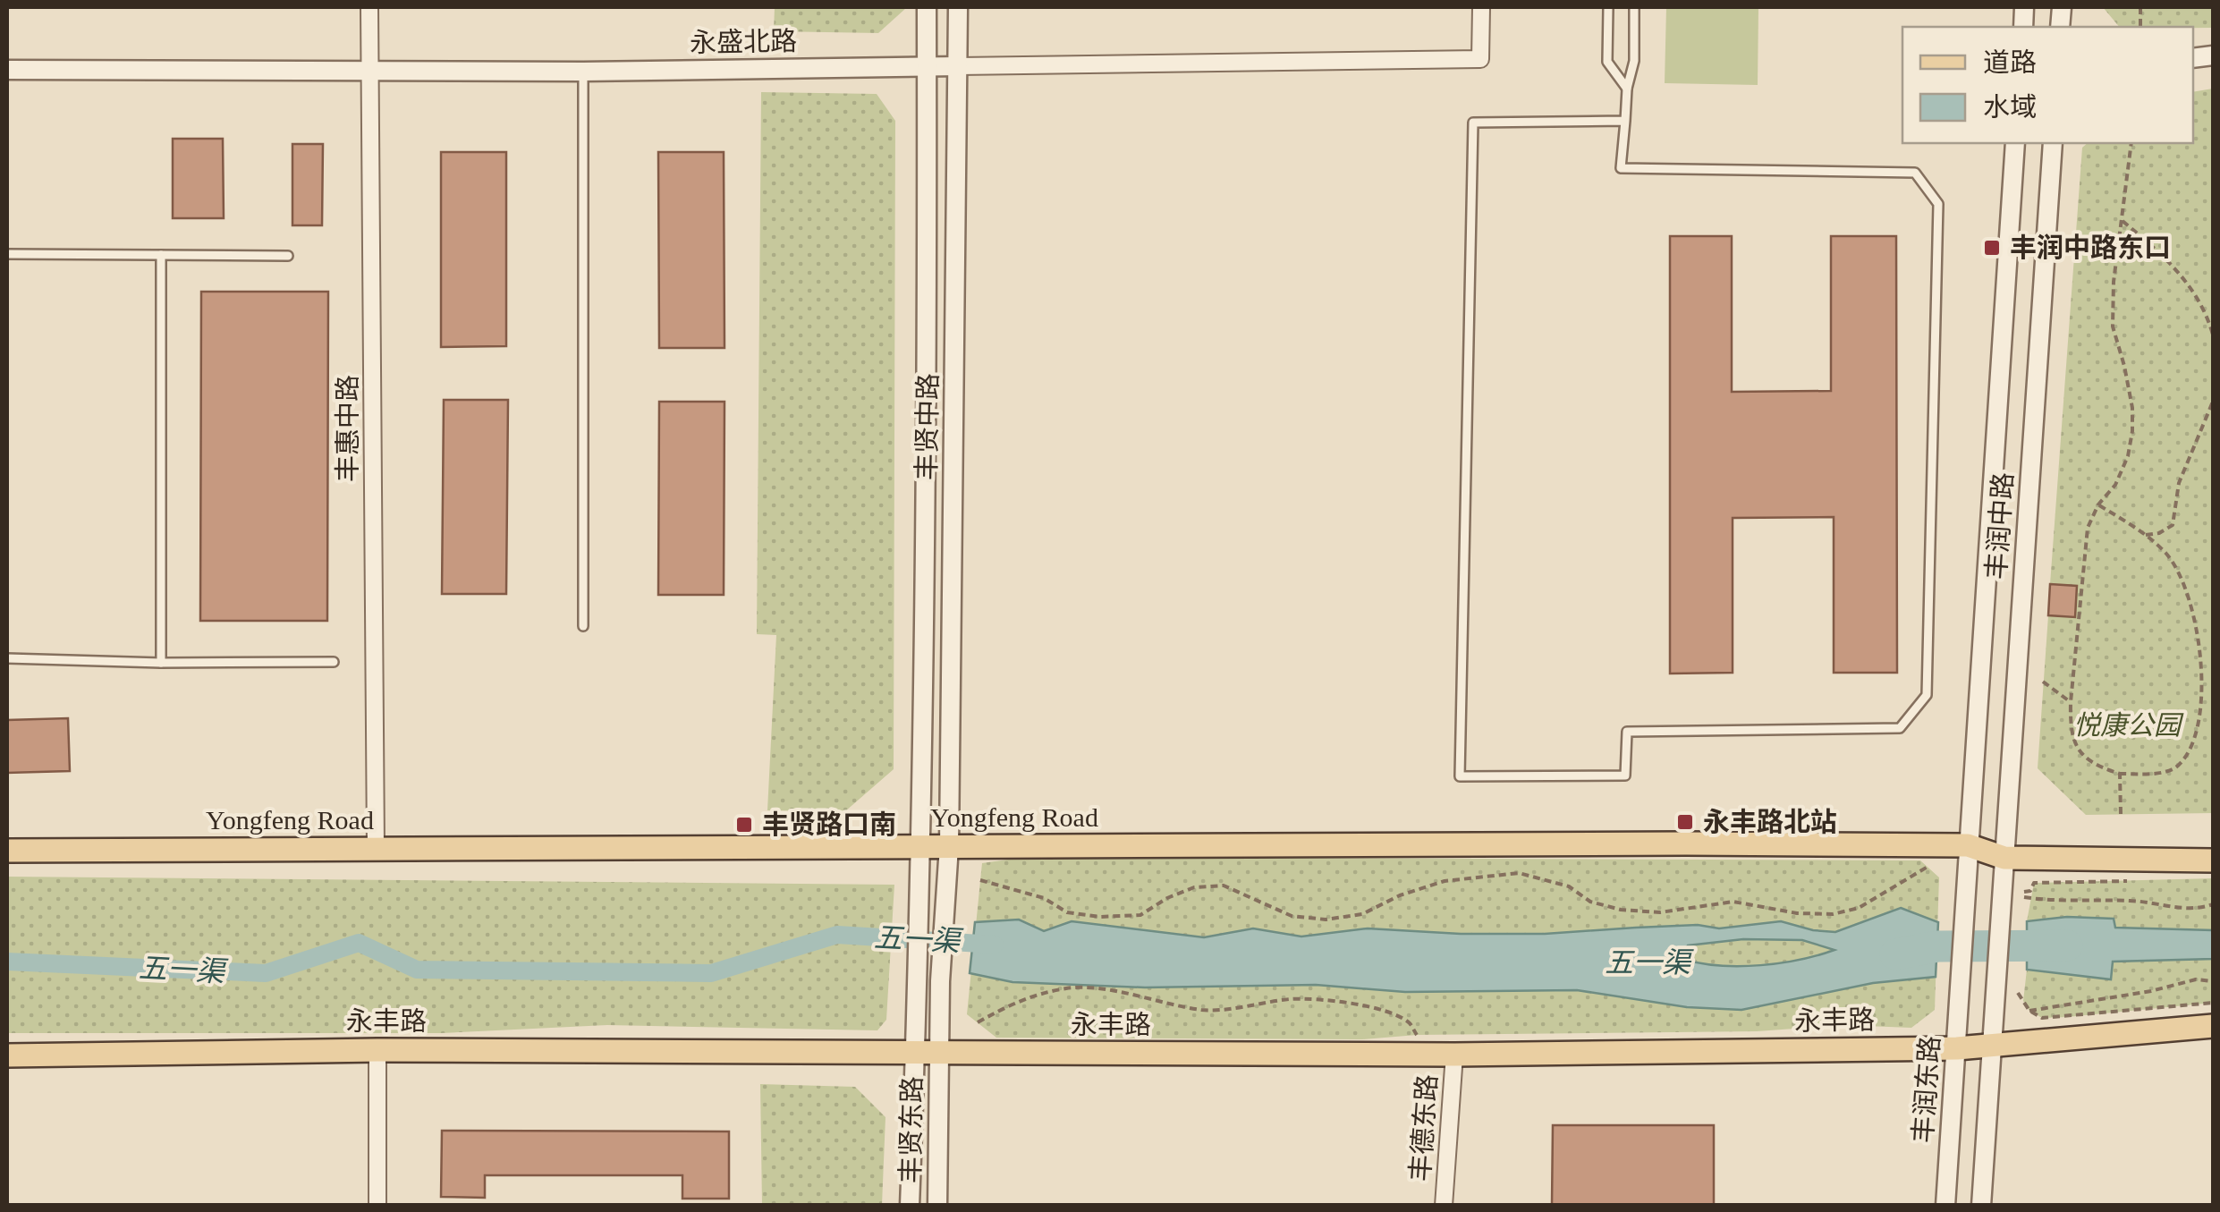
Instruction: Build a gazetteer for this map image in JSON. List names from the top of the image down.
{
  "streets": {
    "main road": ["Yongfeng Road", "永丰路"],
    "street": [
      "永盛北路",
      "丰贤中路",
      "丰惠中路",
      "丰润中路",
      "丰润东路",
      "丰德东路",
      "丰贤东路"
    ]
  },
  "crossings": [
    ["永盛北路", "丰贤中路"],
    ["永盛北路", "丰惠中路"],
    ["丰贤中路", "Yongfeng Road"],
    ["丰贤中路", "丰贤东路"],
    ["丰惠中路", "Yongfeng Road"],
    ["丰润中路", "Yongfeng Road"],
    ["丰润中路", "永丰路"],
    ["丰润中路", "丰润东路"],
    ["永丰路", "丰润东路"],
    ["永丰路", "丰德东路"],
    ["永丰路", "丰贤东路"]
  ],
  "water": ["五一渠"],
  "parks": ["悦康公园"],
  "places": {
    "transit": ["丰润中路东口", "永丰路北站", "丰贤路口南"]
  },
  "legend": ["道路", "水域"]
}
